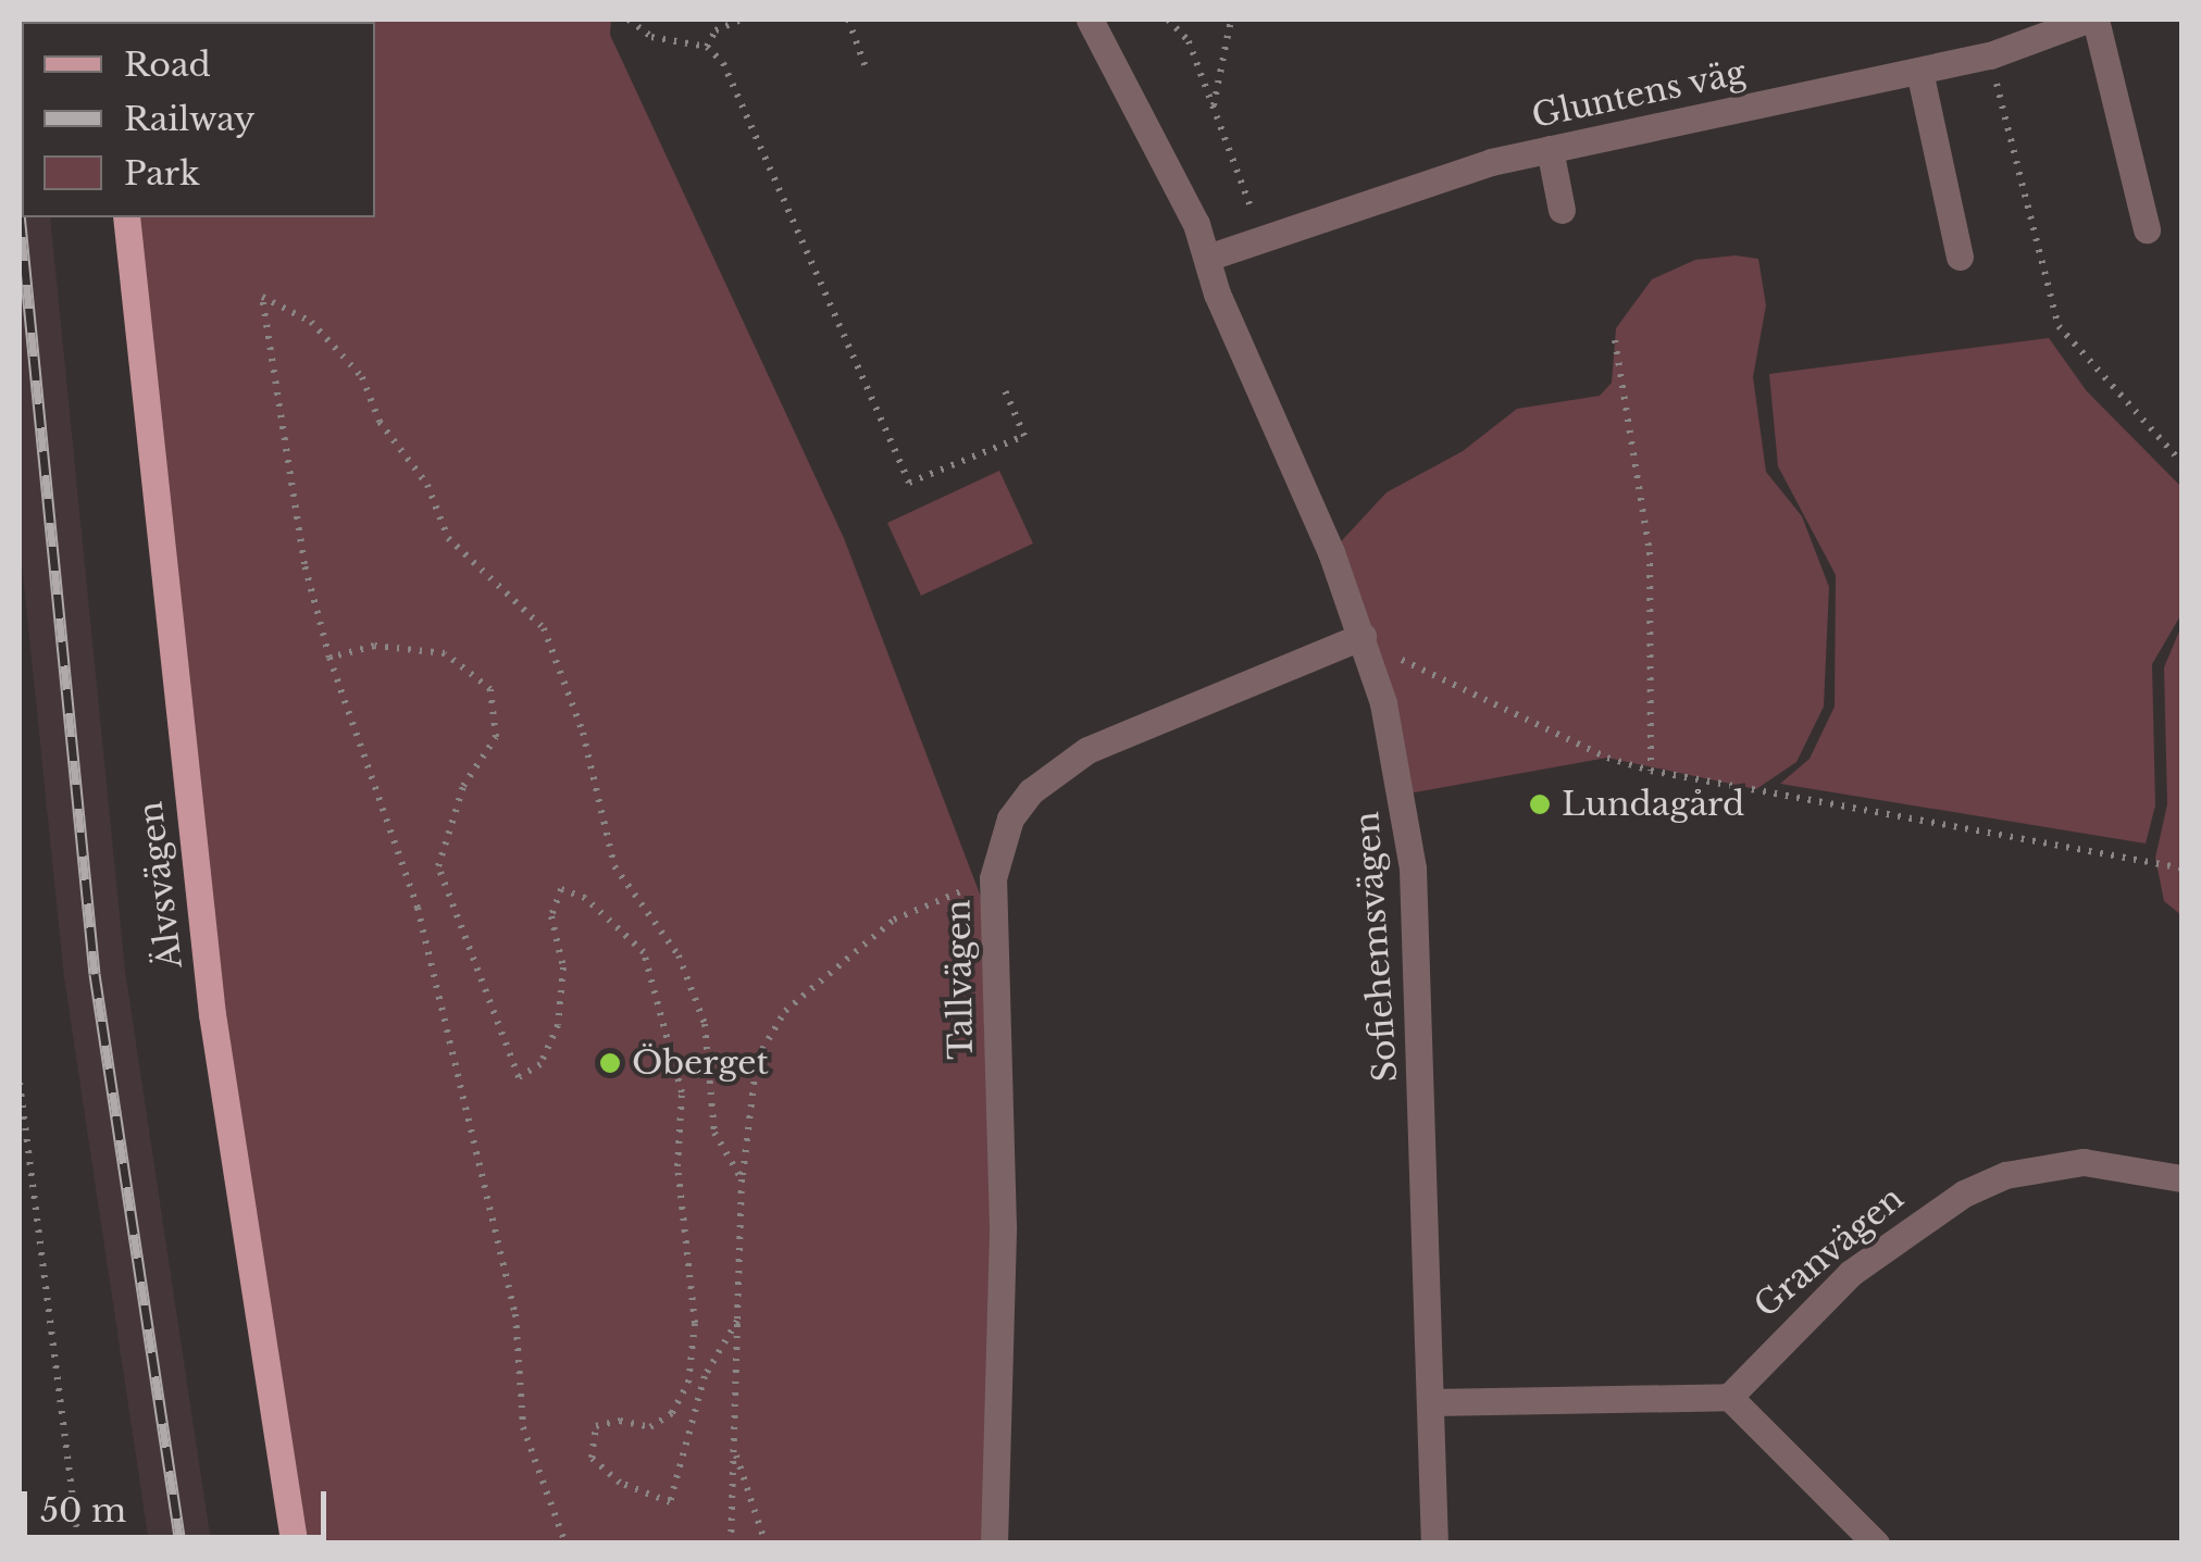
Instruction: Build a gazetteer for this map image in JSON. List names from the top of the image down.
{
  "streets": {
    "main road": ["Älvsvägen"],
    "street": [
      "Gluntens väg",
      "Sofiehemsvägen",
      "Tallvägen",
      "Granvägen"
    ]
  },
  "crossings": [
    ["Gluntens väg", "Sofiehemsvägen"],
    ["Sofiehemsvägen", "Tallvägen"]
  ],
  "places": ["Lundagård", "Öberget"],
  "legend": ["Road", "Railway", "Park"],
  "scale_bar": "50 m"
}
